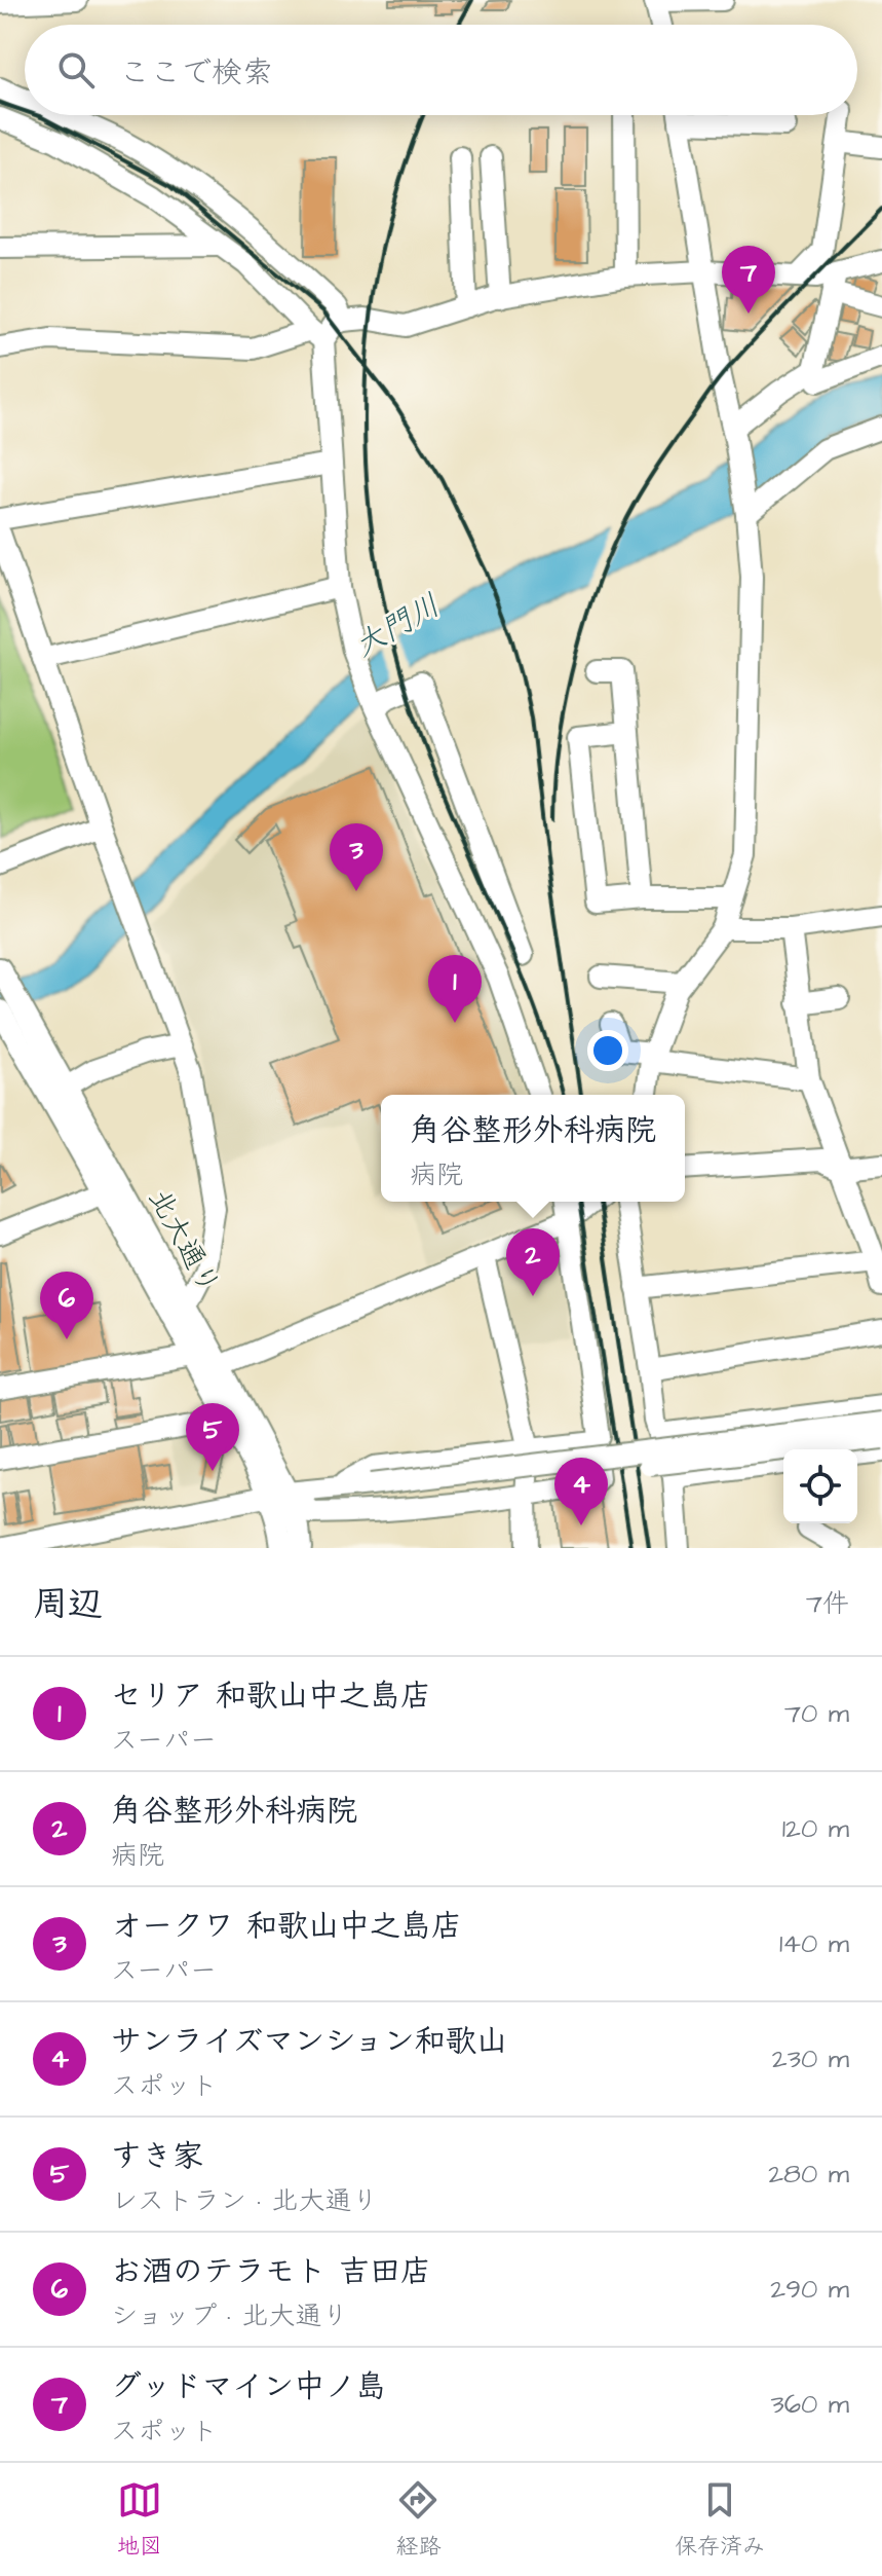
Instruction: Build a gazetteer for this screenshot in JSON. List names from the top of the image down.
{
  "streets": {
    "street": ["北大通り"]
  },
  "water": ["大門川"],
  "page": {
    "search": "ここで検索",
    "pins": [
      "7",
      "3",
      "1",
      "2",
      "6",
      "5",
      "4"
    ],
    "popup": ["角谷整形外科病院", "病院"],
    "heading": ["周辺", "7件"],
    "list": [
      {
        "mark": "1",
        "name": "セリア 和歌山中之島店",
        "note": "スーパー",
        "value": "70 m"
      },
      {
        "mark": "2",
        "name": "角谷整形外科病院",
        "note": "病院",
        "value": "120 m"
      },
      {
        "mark": "3",
        "name": "オークワ 和歌山中之島店",
        "note": "スーパー",
        "value": "140 m"
      },
      {
        "mark": "4",
        "name": "サンライズマンション和歌山",
        "note": "スポット",
        "value": "230 m"
      },
      {
        "mark": "5",
        "name": "すき家",
        "note": "レストラン · 北大通り",
        "value": "280 m"
      },
      {
        "mark": "6",
        "name": "お酒のテラモト 吉田店",
        "note": "ショップ · 北大通り",
        "value": "290 m"
      },
      {
        "mark": "7",
        "name": "グッドマイン中ノ島",
        "note": "スポット",
        "value": "360 m"
      }
    ],
    "nav": ["地図", "経路", "保存済み"]
  }
}
